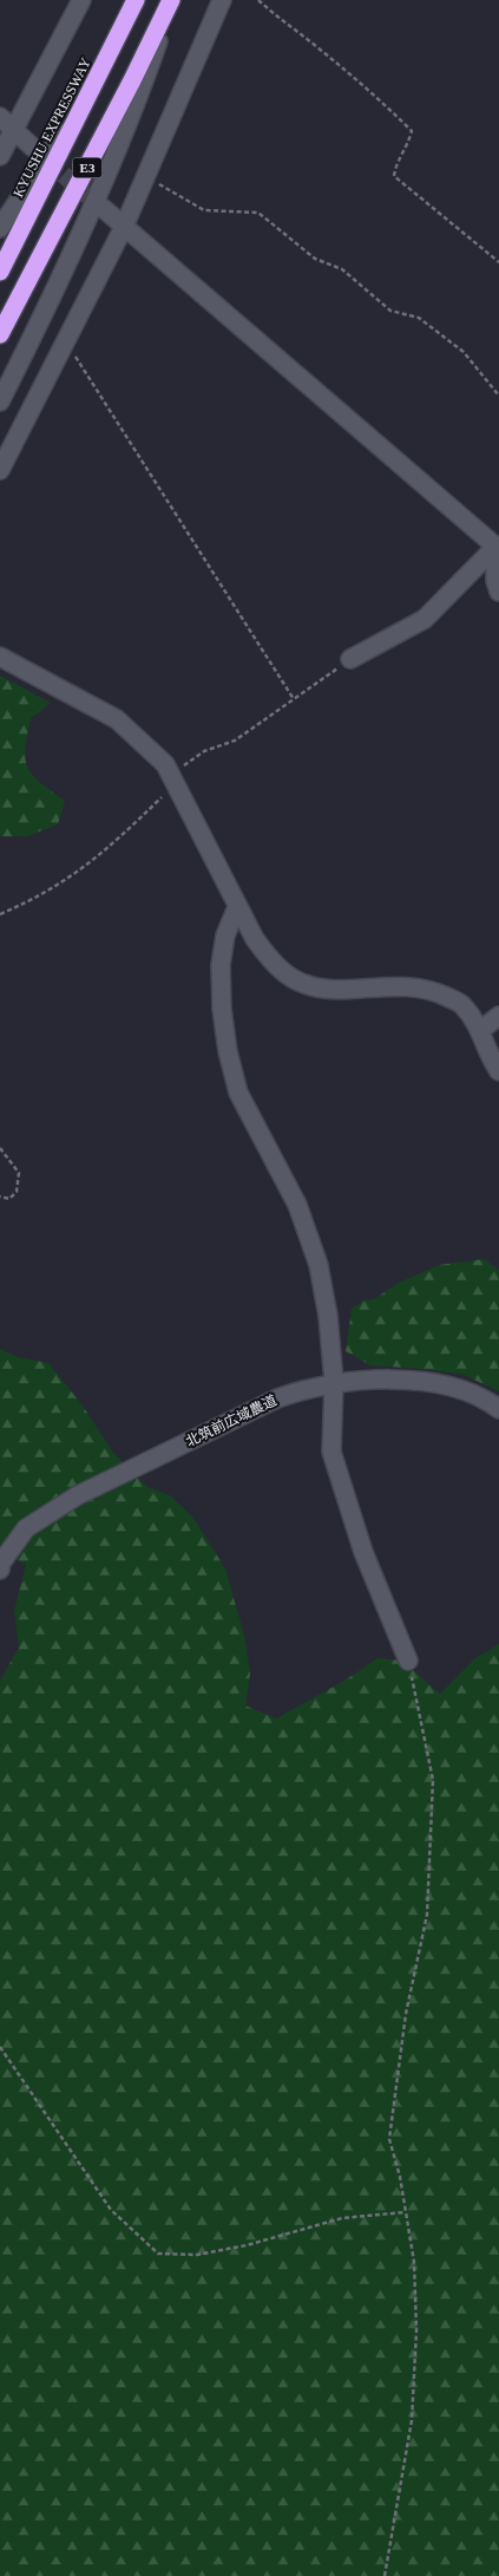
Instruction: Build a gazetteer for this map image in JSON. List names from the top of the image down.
{
  "streets": {
    "highway": ["KYUSHU EXPRESSWAY", "E3"],
    "street": ["北筑前広域農道"]
  }
}
